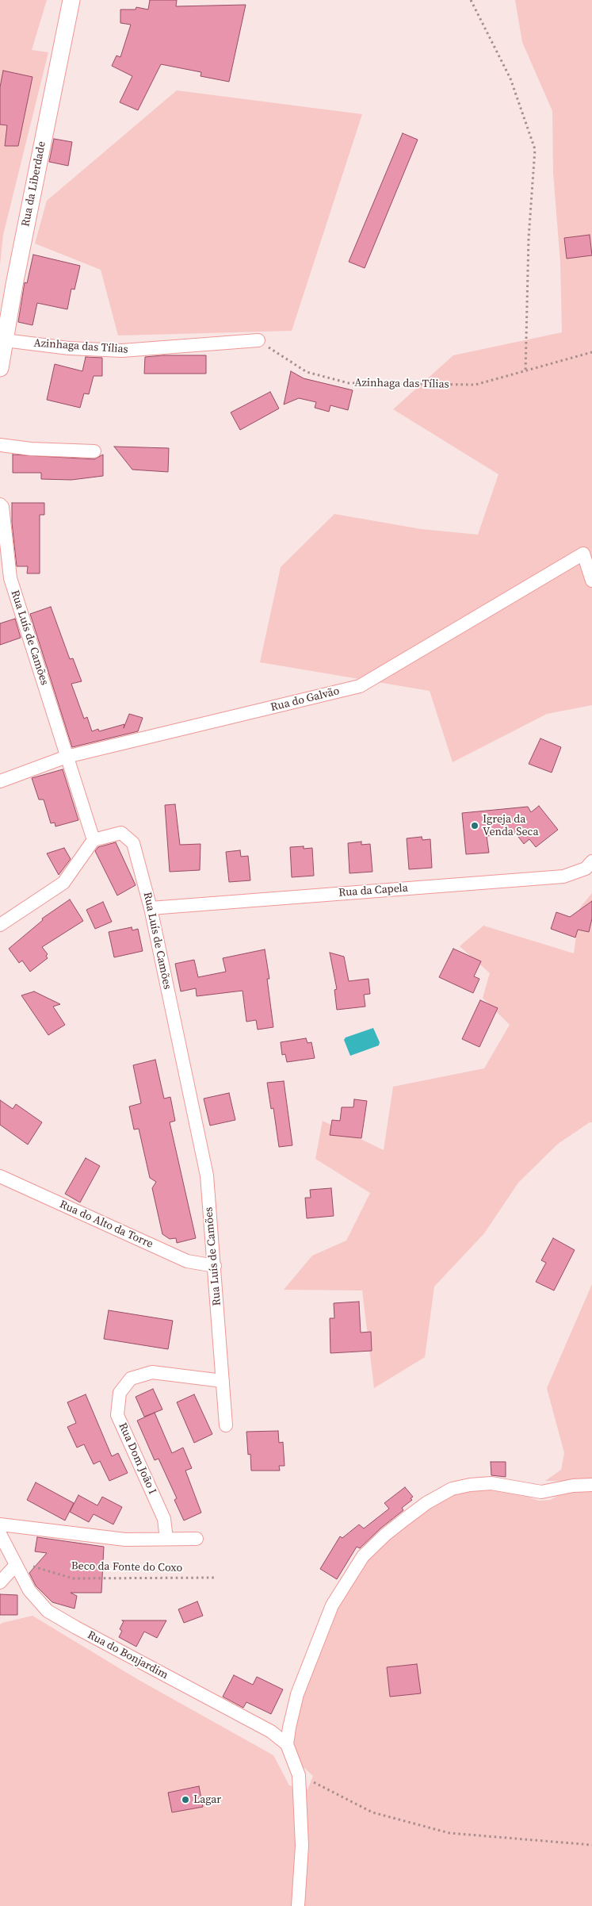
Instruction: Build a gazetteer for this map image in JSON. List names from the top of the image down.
{
  "streets": {
    "street": [
      "Rua da Liberdade",
      "Azinhaga das Tílias",
      "Rua Luís de Camões",
      "Rua do Galvão",
      "Rua da Capela",
      "Rua do Alto da Torre",
      "Rua Dom João I",
      "Rua do Bonjardim"
    ],
    "path": ["Beco da Fonte do Coxo"]
  },
  "crossings": [
    ["Rua da Liberdade", "Azinhaga das Tílias"],
    ["Rua Luís de Camões", "Rua do Galvão"],
    ["Rua Luís de Camões", "Rua da Capela"],
    ["Rua Luís de Camões", "Rua do Alto da Torre"],
    ["Rua Luís de Camões", "Rua Dom João I"],
    ["Beco da Fonte do Coxo", "Rua do Bonjardim"]
  ],
  "places": ["Igreja da Venda Seca", "Lagar"]
}
